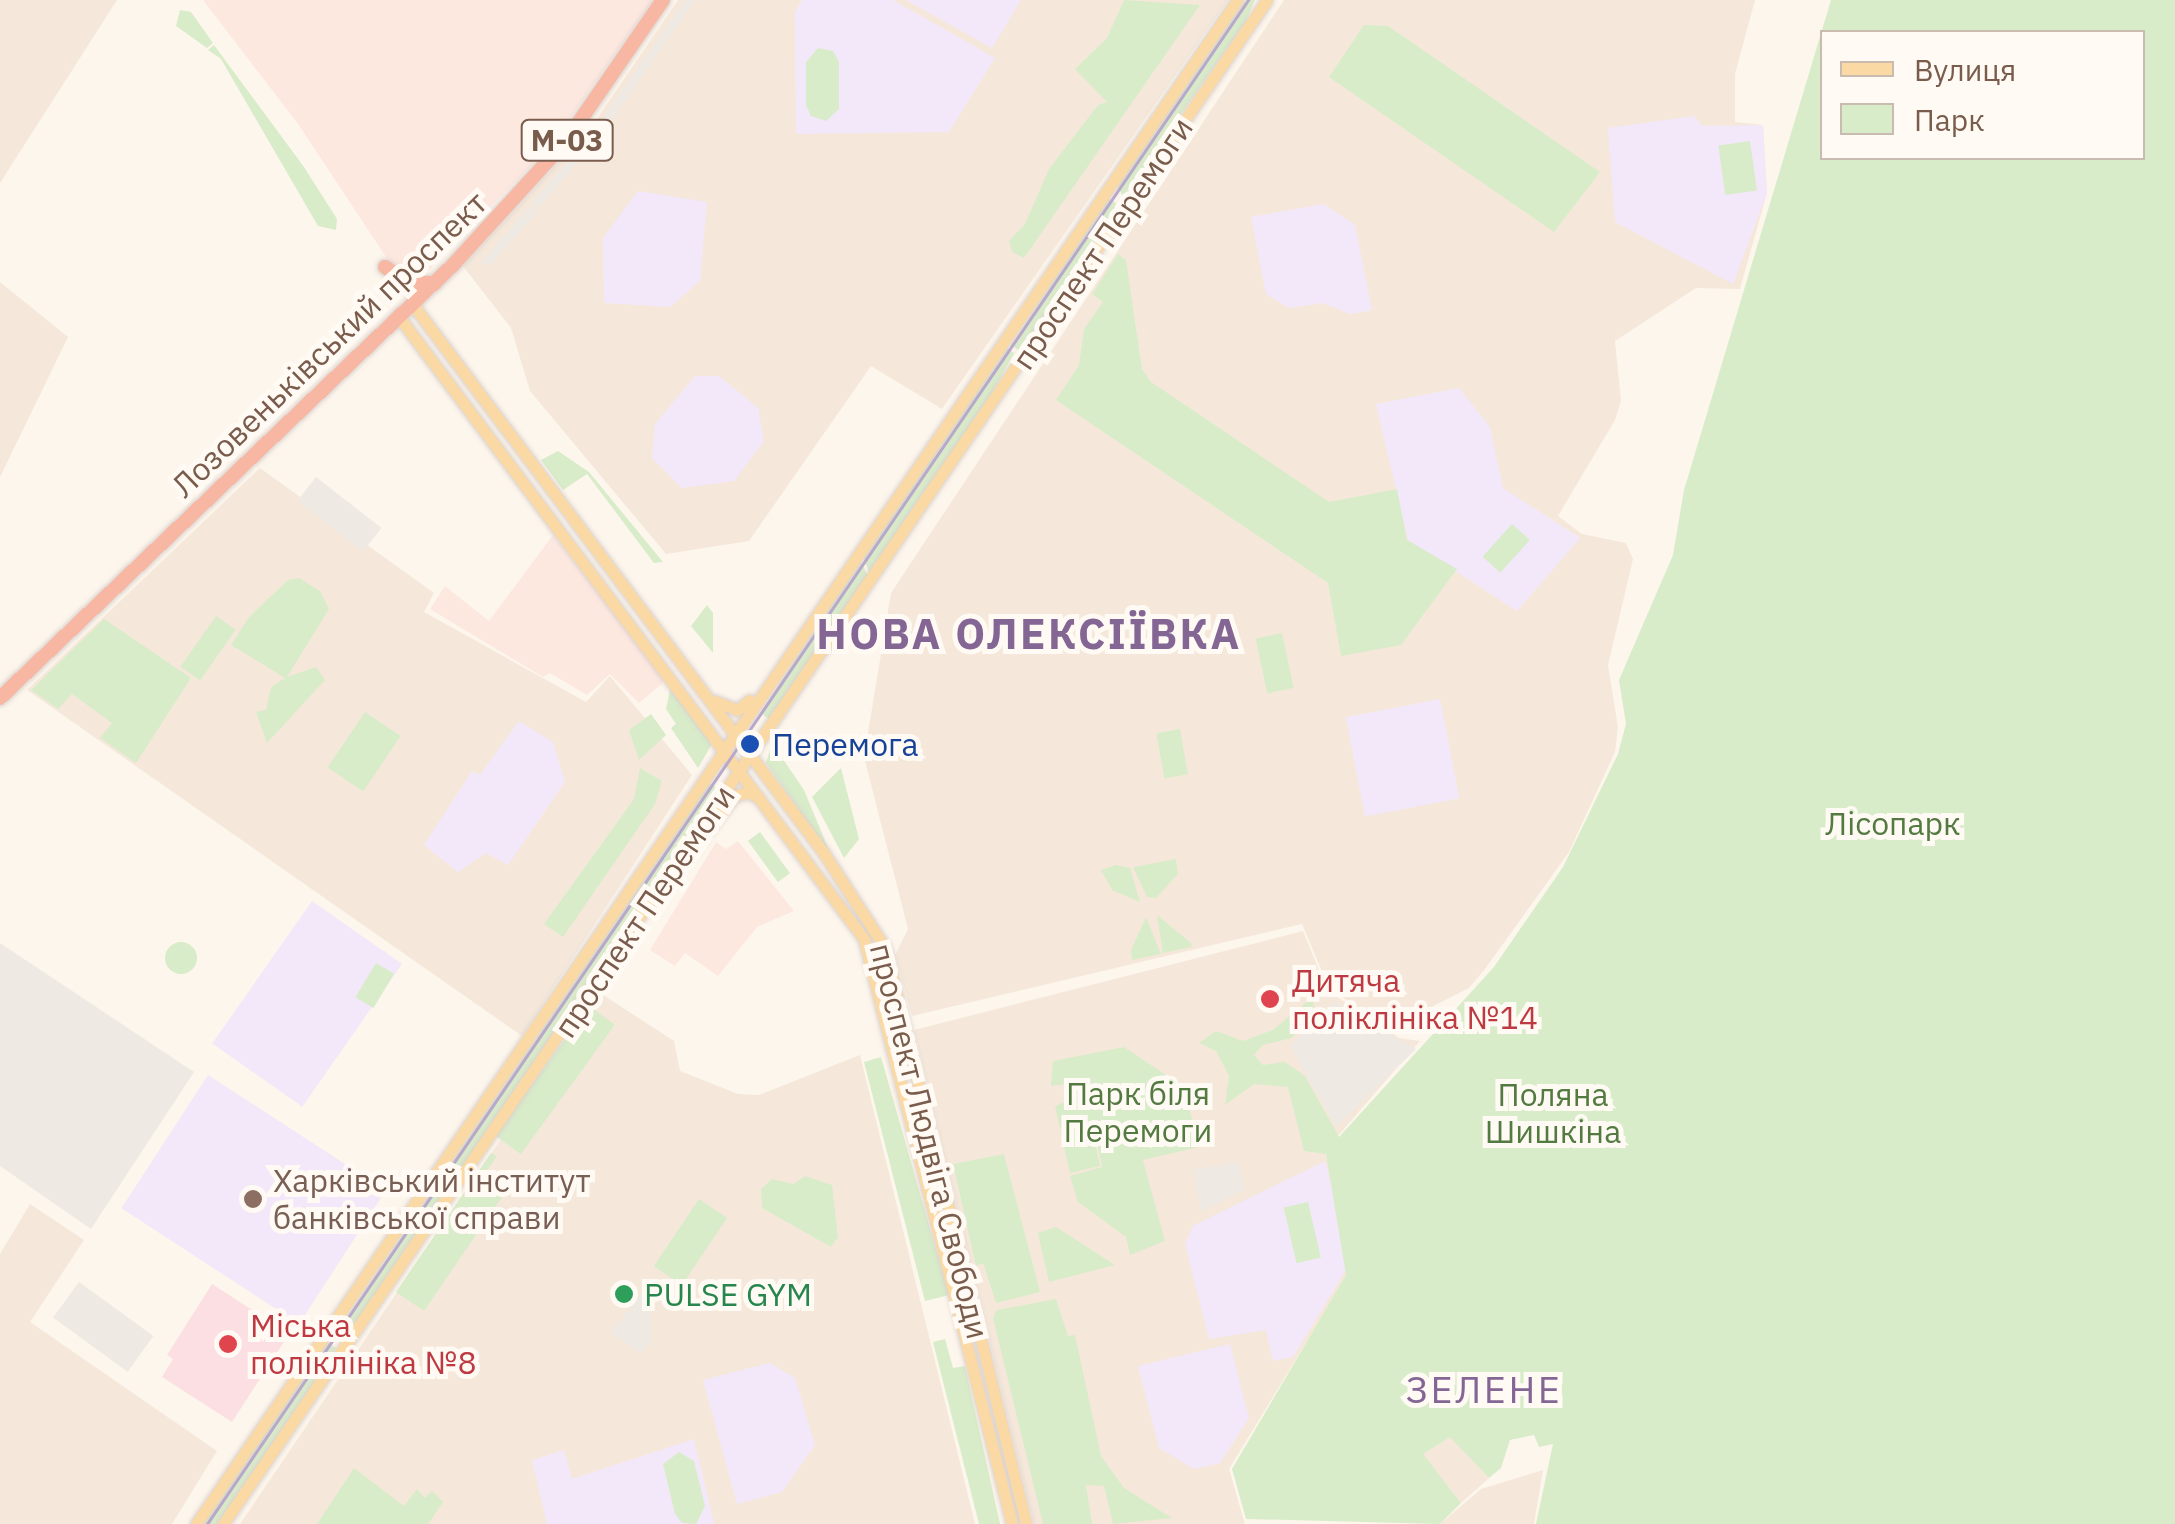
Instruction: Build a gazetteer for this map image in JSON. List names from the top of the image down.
{
  "streets": {
    "highway": ["М-03", "Лозовеньківський проспект"],
    "main road": ["проспект Перемоги", "проспект Людвіга Свободи"]
  },
  "crossings": [
    ["проспект Перемоги", "проспект Людвіга Свободи"],
    ["Лозовеньківський проспект", "проспект Людвіга Свободи"]
  ],
  "districts": ["НОВА ОЛЕКСІЇВКА", "ЗЕЛЕНЕ"],
  "parks": ["Лісопарк", "Парк біля Перемоги", "Поляна Шишкіна"],
  "places": [
    "Перемога",
    "Дитяча поліклініка №14",
    "Харківський інститут банківської справи",
    "PULSE GYM",
    "Міська поліклініка №8"
  ],
  "legend": ["Вулиця", "Парк"]
}
